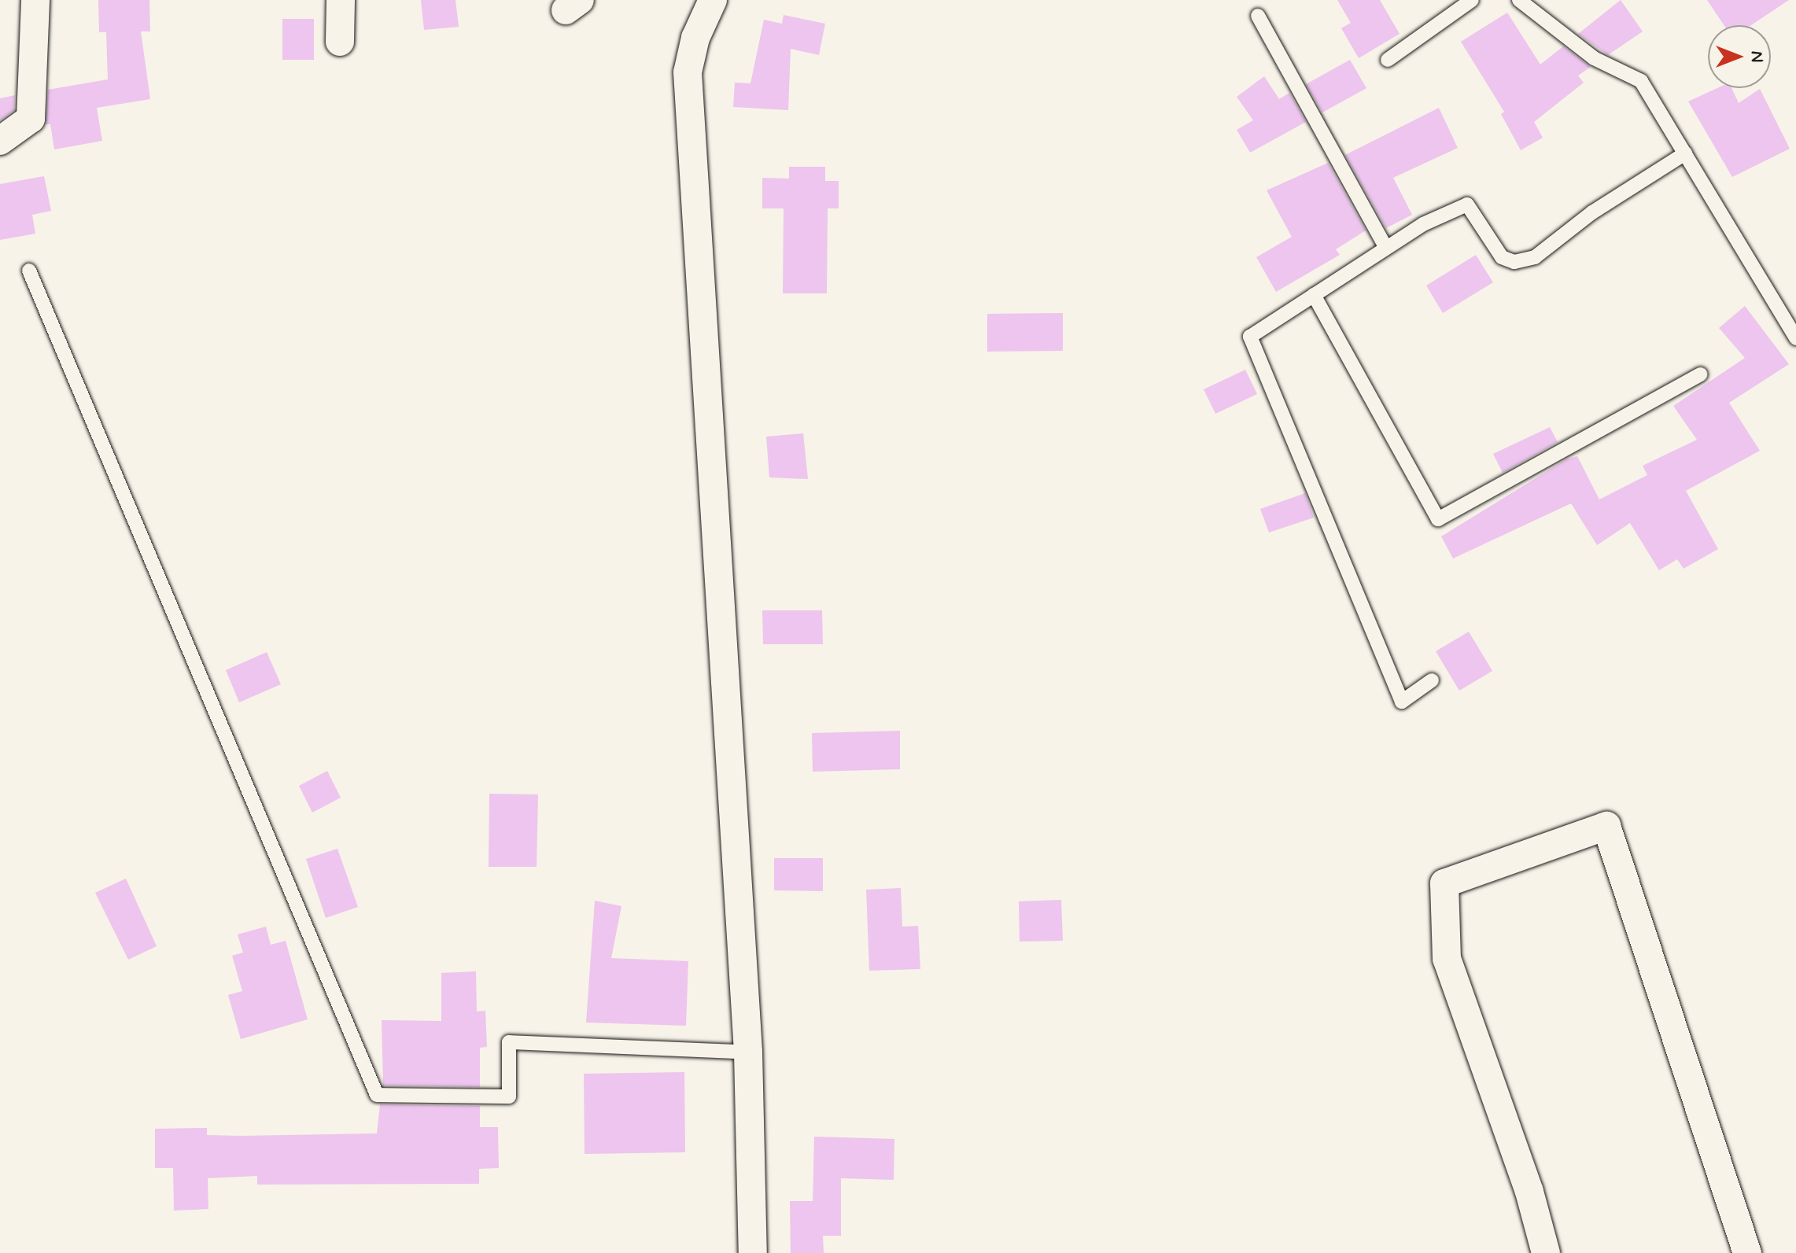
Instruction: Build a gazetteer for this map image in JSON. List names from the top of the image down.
{
  "north": "right"
}
